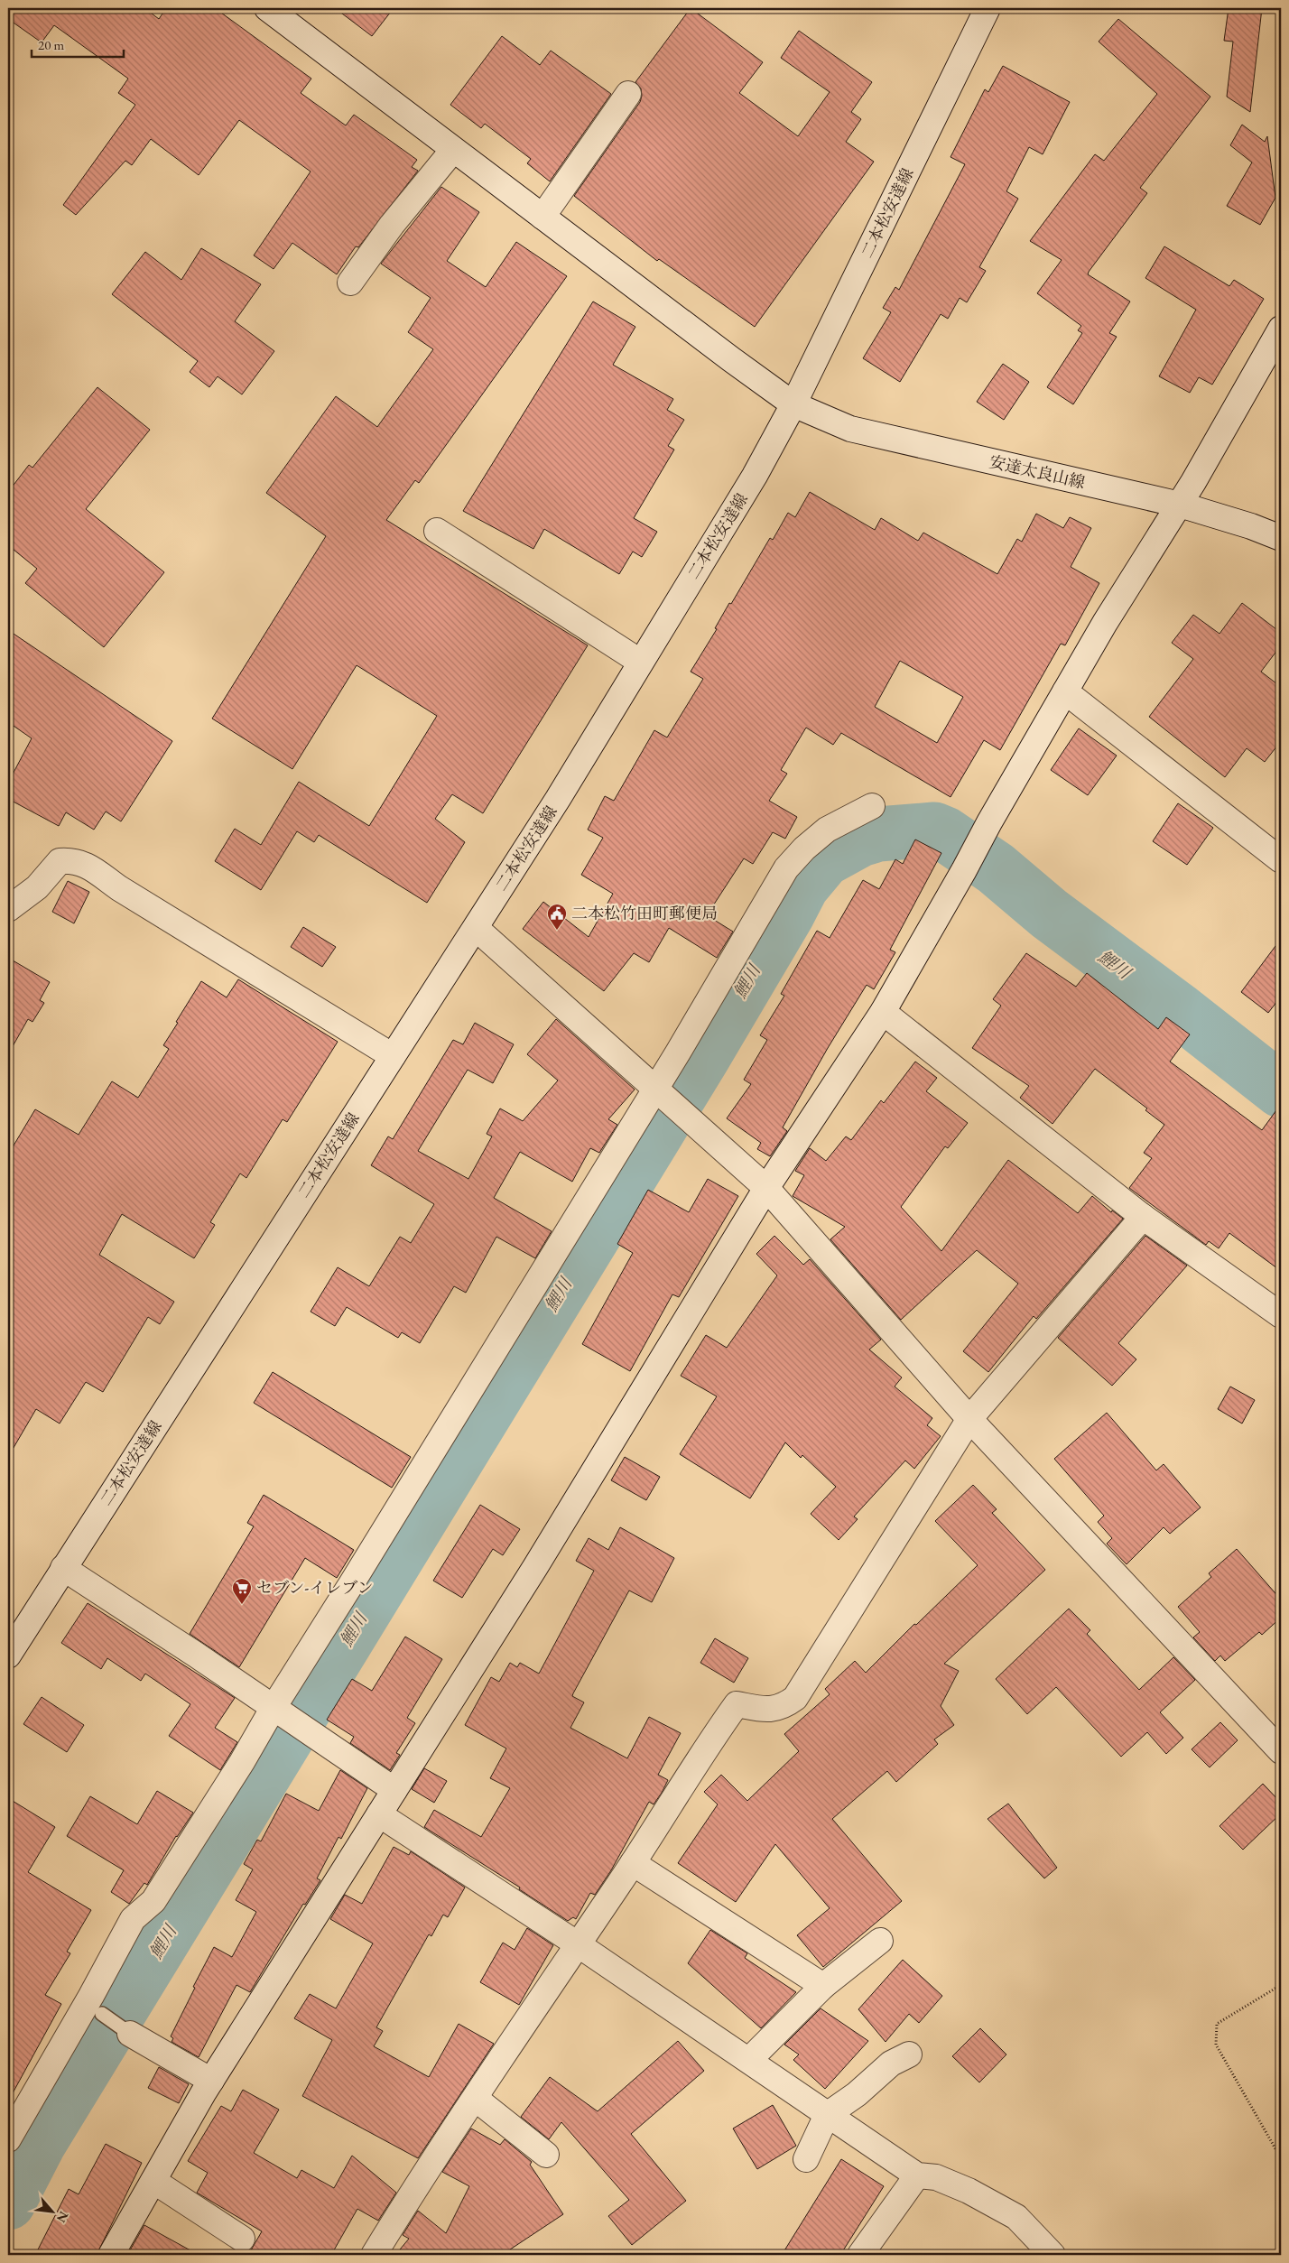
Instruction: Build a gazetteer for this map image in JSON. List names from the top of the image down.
{
  "streets": {
    "street": ["二本松安達線", "安達太良山線"]
  },
  "crossings": [
    ["二本松安達線", "安達太良山線"]
  ],
  "water": ["鯉川"],
  "places": {
    "public building": ["二本松竹田町郵便局"],
    "supermarket": ["セブン-イレブン"]
  },
  "scale_bar": "20 m",
  "north": "bottom right"
}
